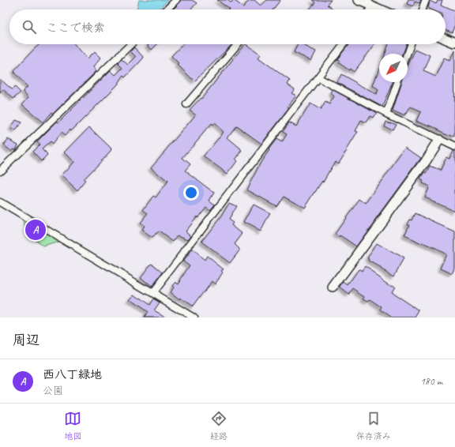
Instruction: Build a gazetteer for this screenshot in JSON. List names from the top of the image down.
{
  "north": "bottom left",
  "page": {
    "search": "ここで検索",
    "pins": "A",
    "heading": "周辺",
    "list": [
      {
        "mark": "A",
        "name": "西八丁緑地",
        "note": "公園",
        "value": "180 m"
      }
    ],
    "nav": ["地図", "経路", "保存済み"]
  }
}
